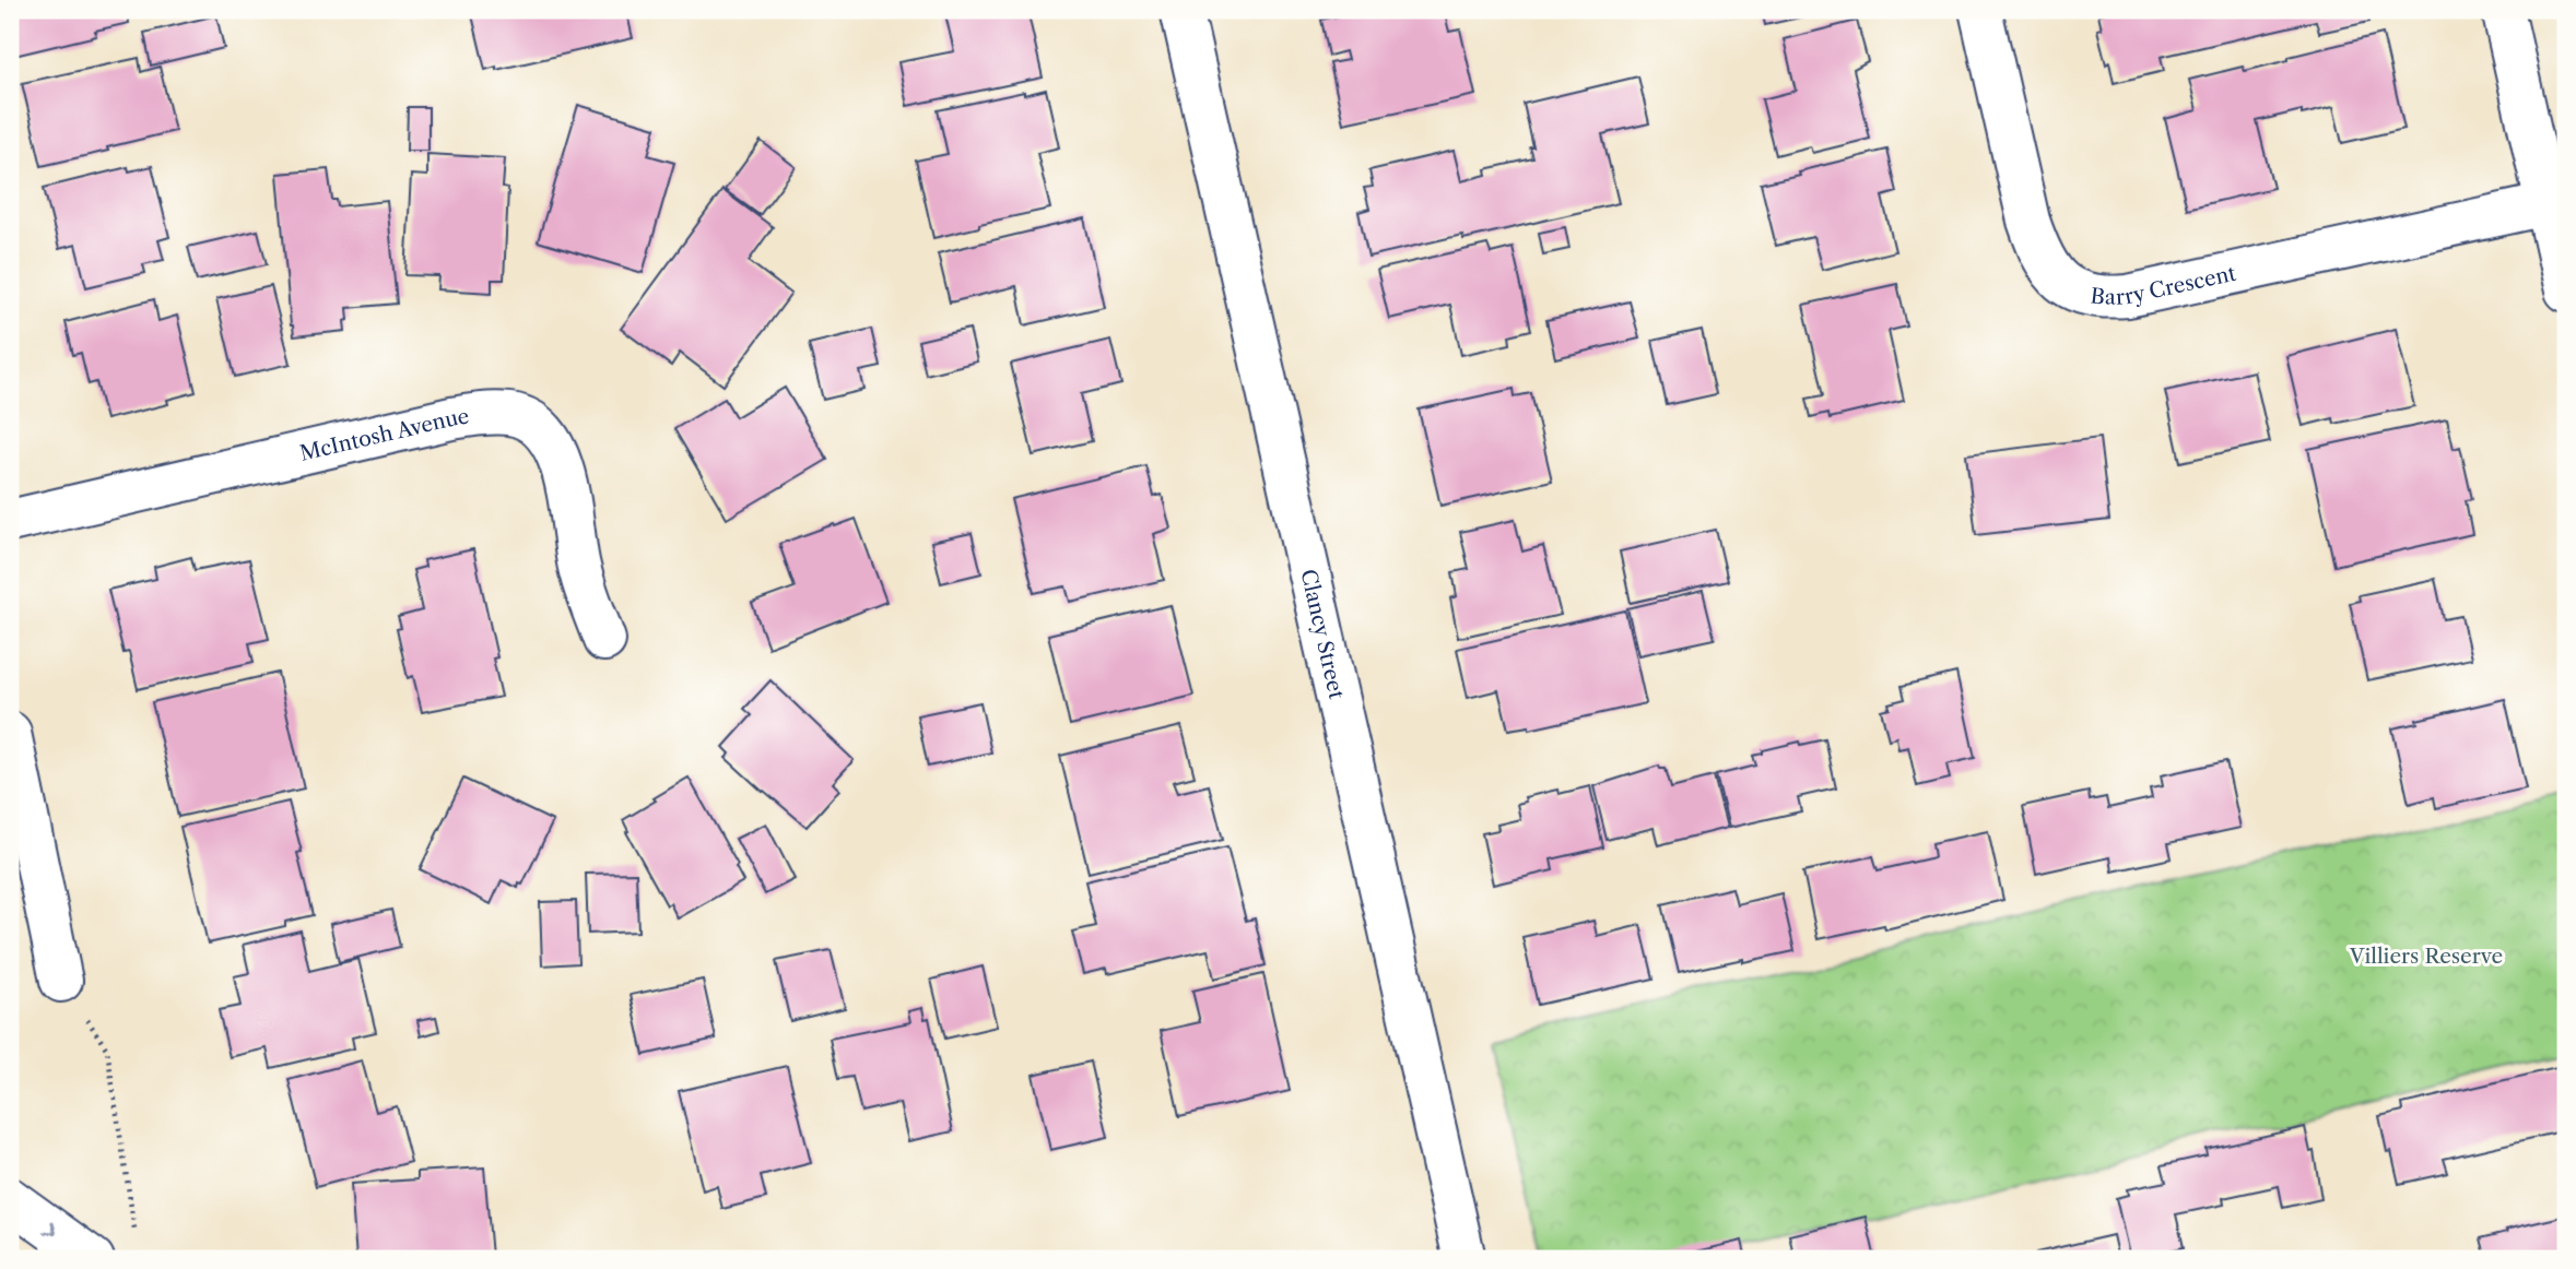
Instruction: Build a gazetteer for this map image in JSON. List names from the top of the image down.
{
  "streets": {
    "street": ["Barry Crescent", "McIntosh Avenue", "Clancy Street"]
  },
  "parks": ["Villiers Reserve"]
}
